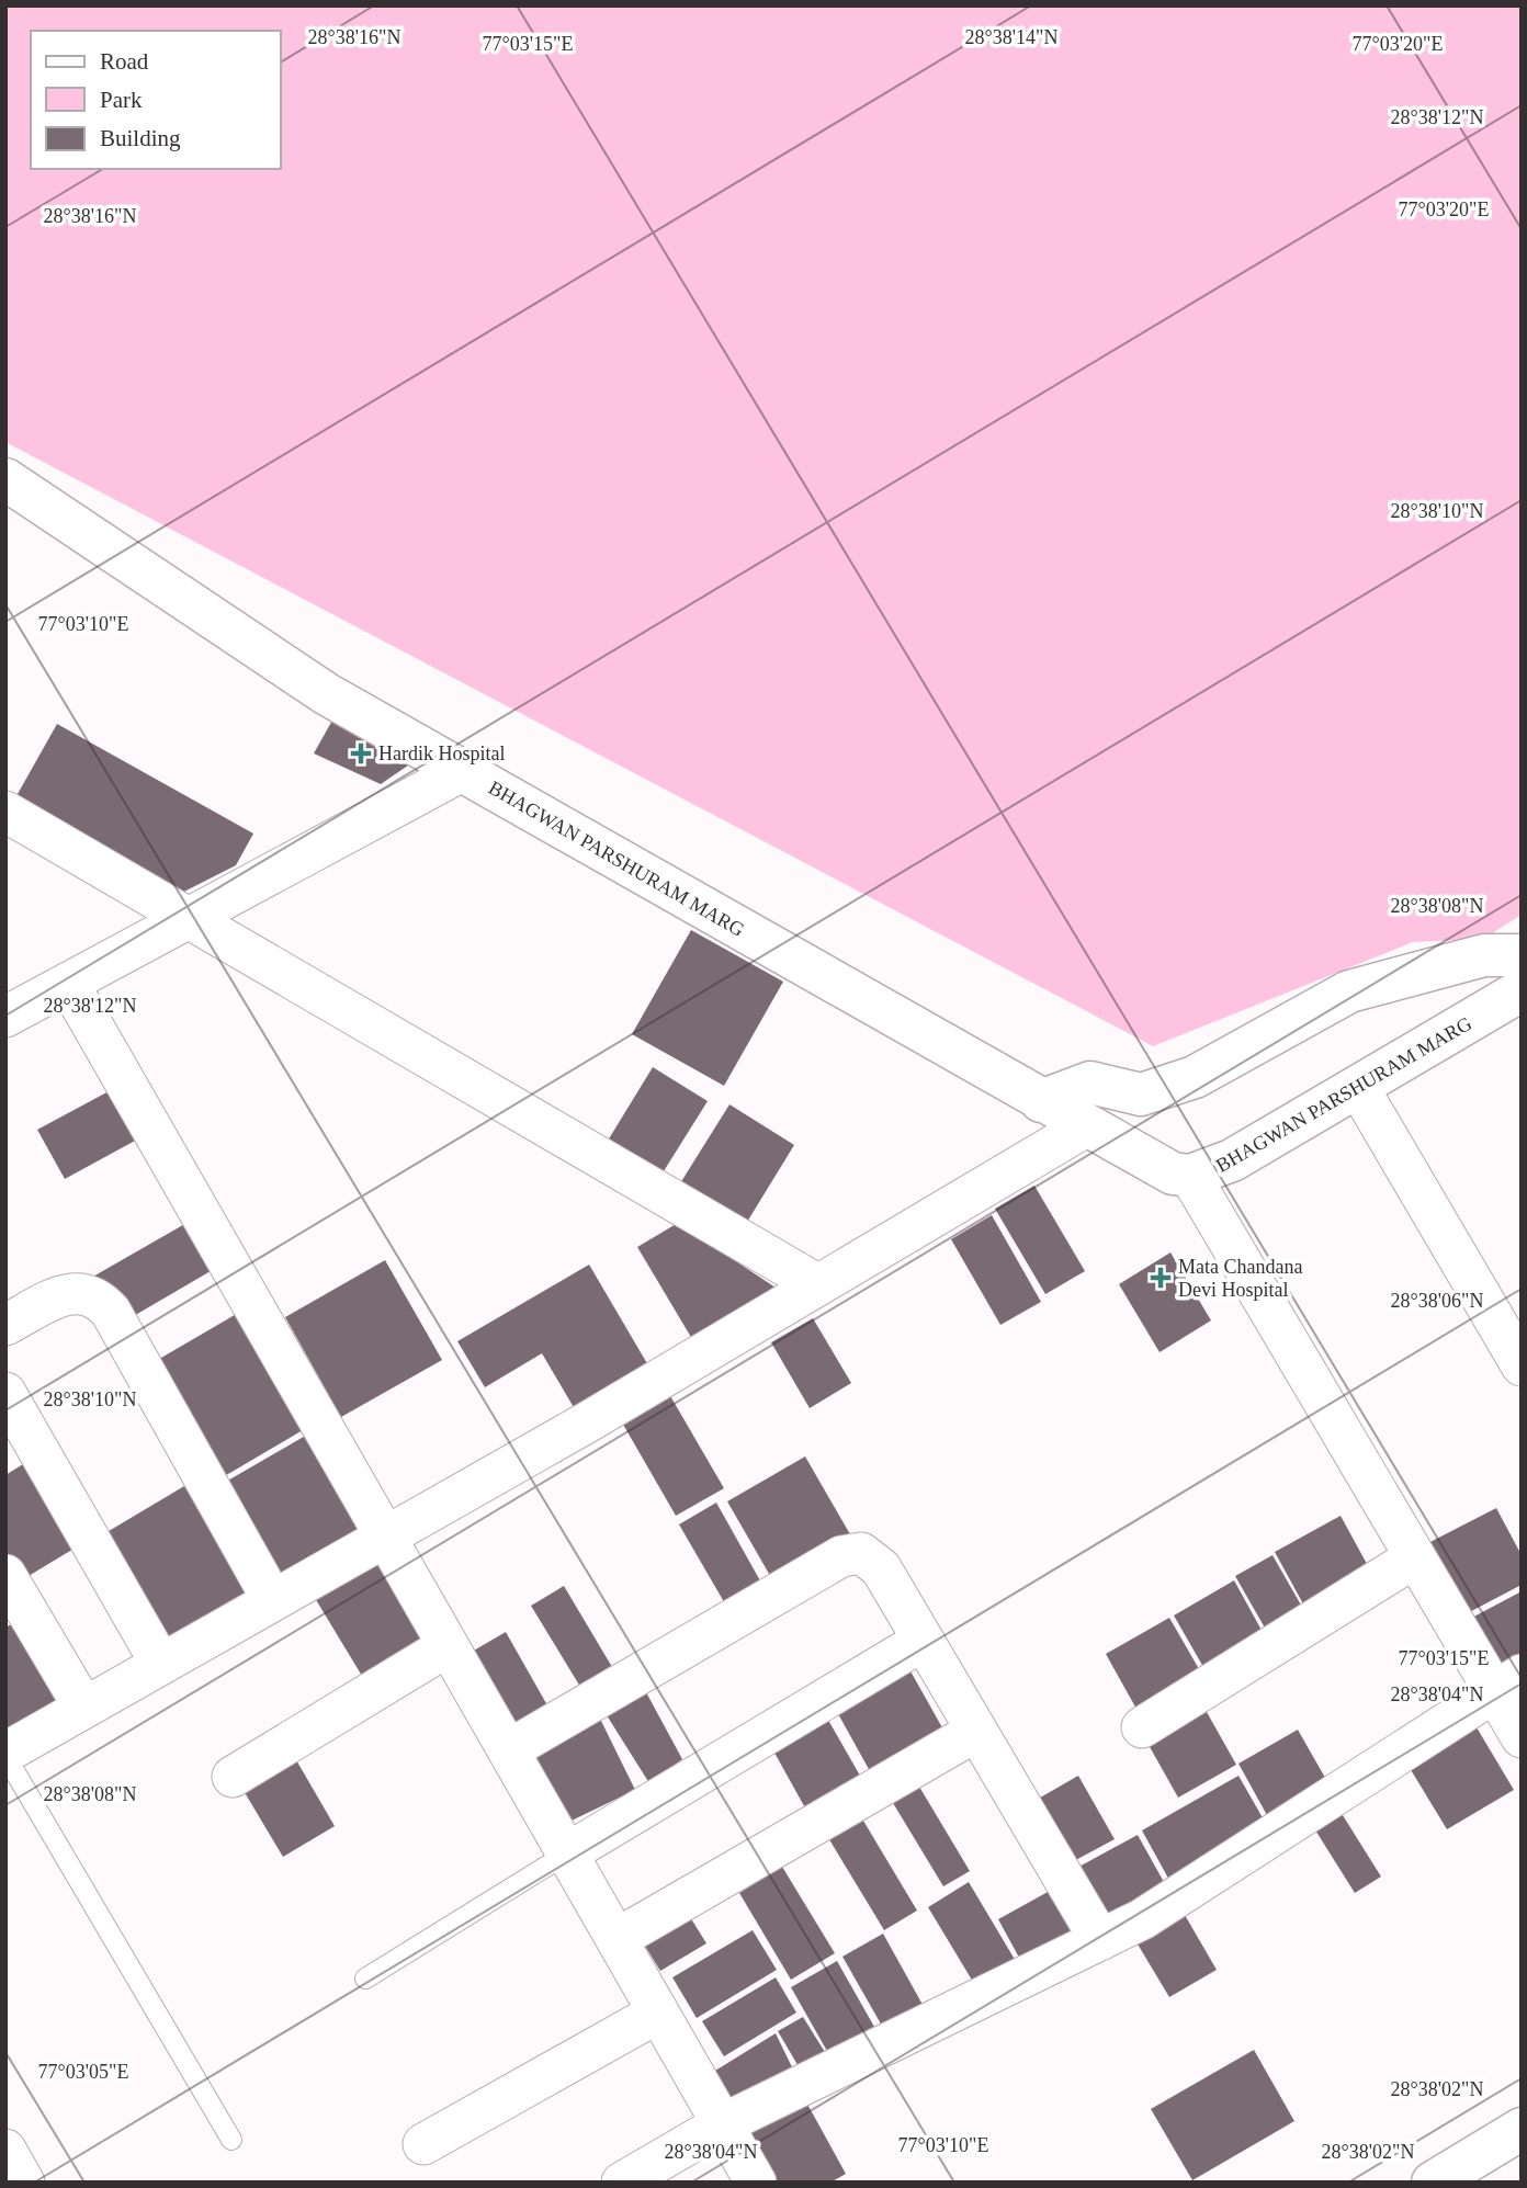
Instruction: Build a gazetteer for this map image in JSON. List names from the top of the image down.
{
  "streets": {
    "street": ["BHAGWAN PARSHURAM MARG"]
  },
  "places": {
    "health": ["Hardik Hospital", "Mata Chandana Devi Hospital"]
  },
  "legend": ["Road", "Park", "Building"],
  "coordinates": [
    "28°38'16\"N",
    "28°38'14\"N",
    "77°03'15\"E",
    "77°03'20\"E",
    "28°38'12\"N",
    "28°38'10\"N",
    "77°03'10\"E",
    "28°38'08\"N",
    "28°38'06\"N",
    "28°38'04\"N",
    "77°03'05\"E",
    "28°38'02\"N"
  ]
}
